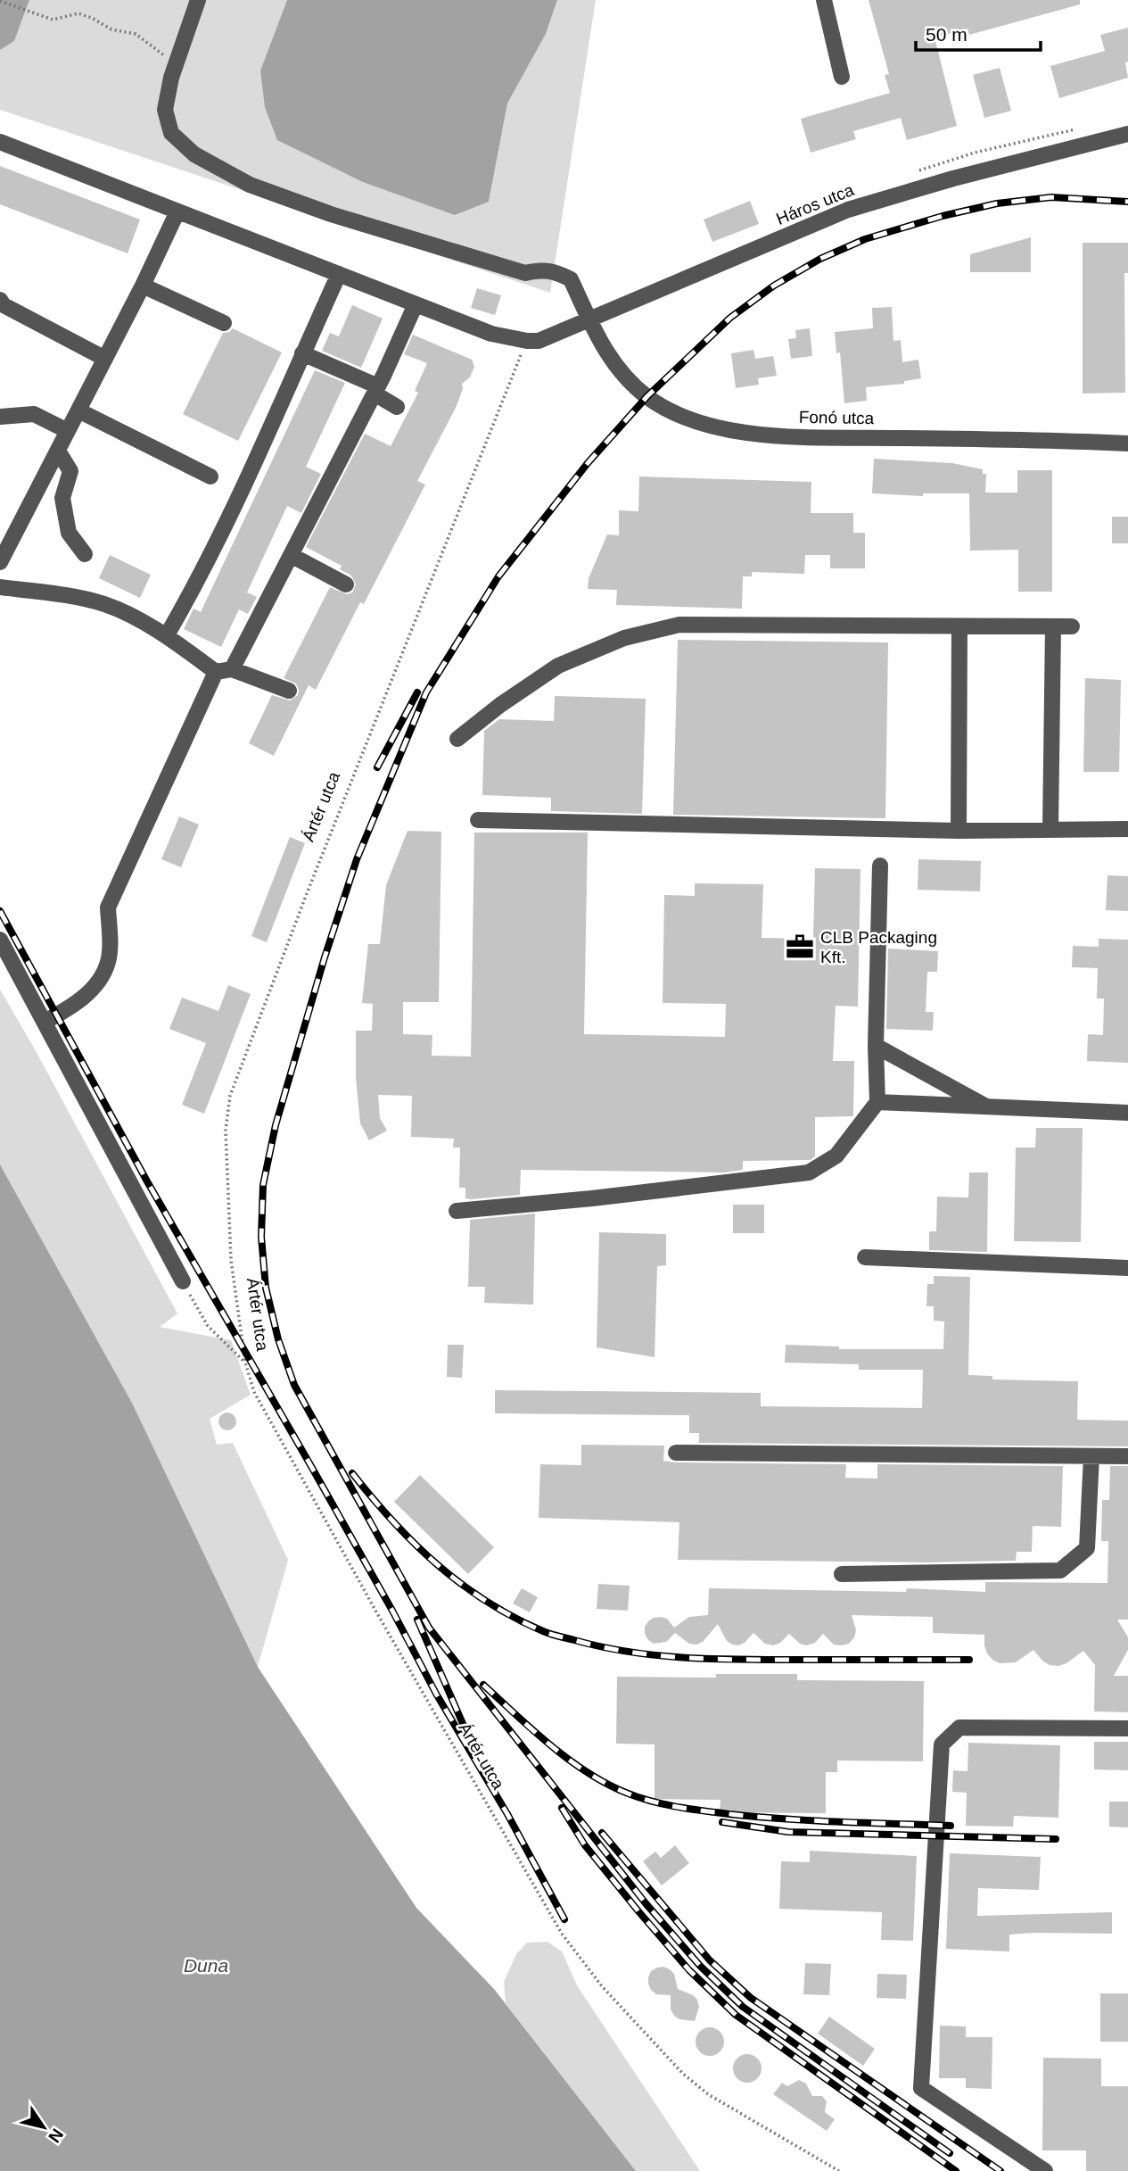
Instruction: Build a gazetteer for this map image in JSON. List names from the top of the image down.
{
  "streets": {
    "street": ["Háros utca", "Fonó utca"],
    "path": ["Ártér utca"]
  },
  "crossings": [
    ["Háros utca", "Fonó utca"],
    ["Háros utca", "Ártér utca"]
  ],
  "water": ["Duna"],
  "places": {
    "office": ["CLB Packaging Kft."]
  },
  "scale_bar": "50 m",
  "north": "bottom right"
}
